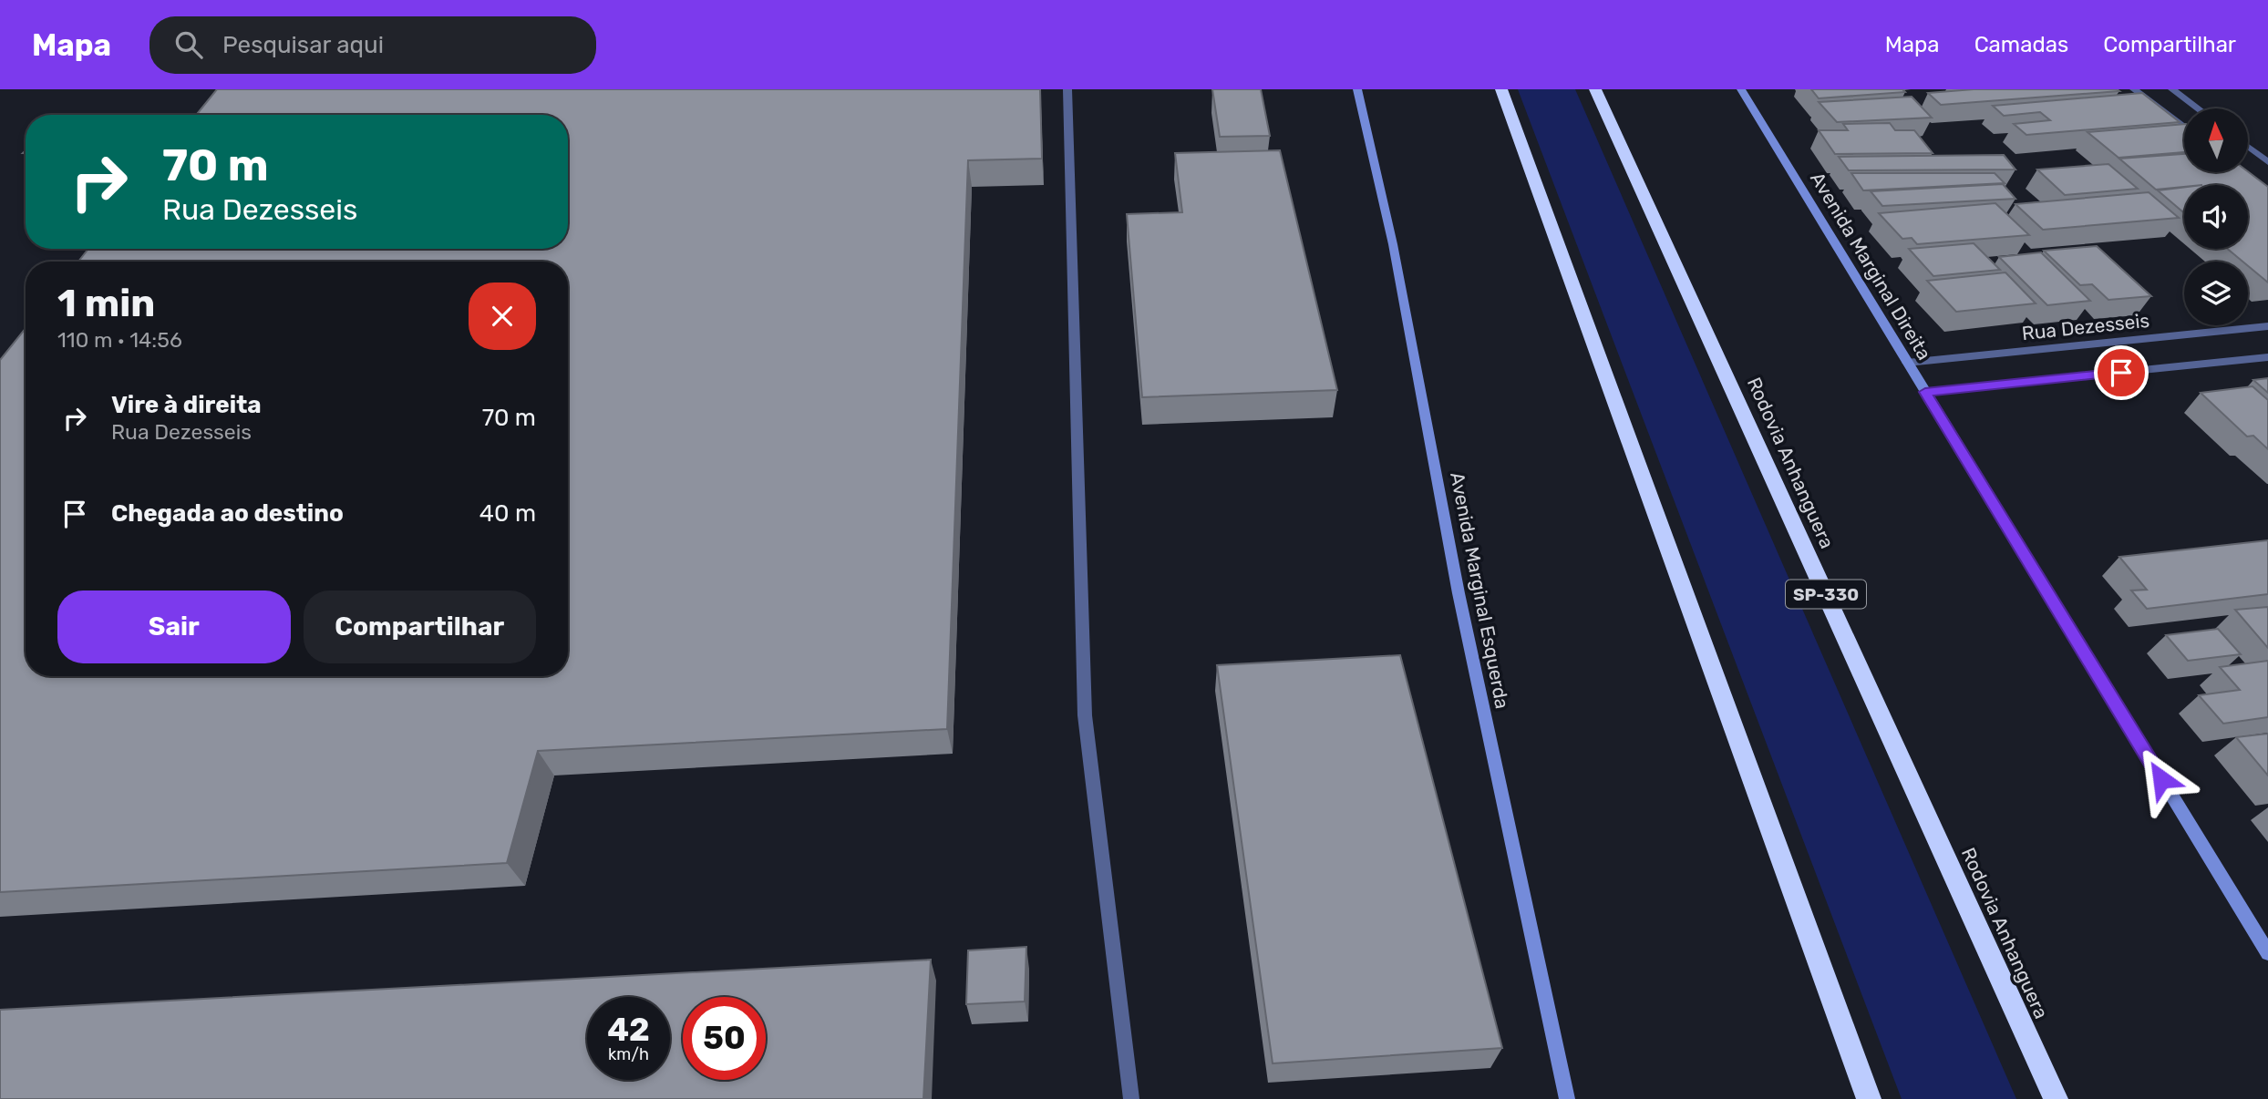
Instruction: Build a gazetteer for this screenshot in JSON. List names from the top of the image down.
{
  "streets": {
    "highway": ["Rodovia Anhanguera", "SP-330"],
    "main road": ["Avenida Marginal Direita", "Avenida Marginal Esquerda"],
    "street": ["Rua Dezesseis"]
  },
  "crossings": [
    ["Avenida Marginal Direita", "Rua Dezesseis"]
  ],
  "north": "top",
  "page": {
    "header": "Mapa",
    "search": "Pesquisar aqui",
    "nav": ["Mapa", "Camadas", "Compartilhar"],
    "turn": ["70 m", "Rua Dezesseis"],
    "heading": ["1 min", "110 m · 14:56"],
    "list": [
      {
        "name": "Vire à direita",
        "note": "Rua Dezesseis",
        "value": "70 m"
      },
      {
        "name": "Chegada ao destino",
        "value": "40 m"
      }
    ],
    "buttons": ["Sair", "Compartilhar"],
    "speed": "42 km/h",
    "limit": "50"
  }
}
